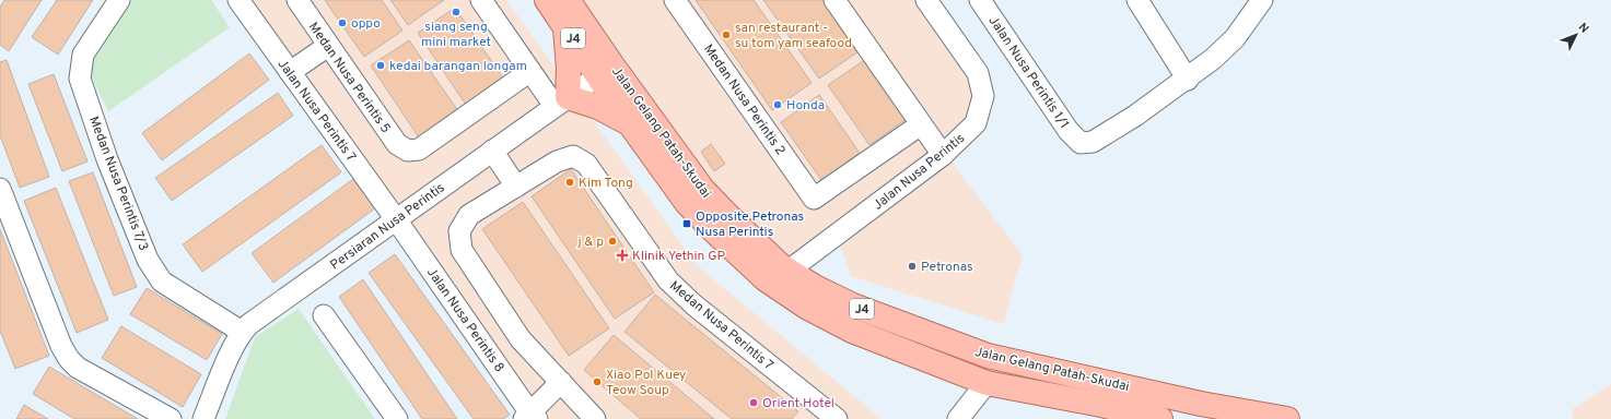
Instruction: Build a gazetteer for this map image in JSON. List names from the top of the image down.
{
  "streets": {
    "main road": ["J4", "Jalan Gelang Patah-Skudai"],
    "street": [
      "Jalan Nusa Perintis 1/1",
      "Medan Nusa Perintis 5",
      "Medan Nusa Perintis 2",
      "Jalan Nusa Perintis 7",
      "Jalan Nusa Perintis",
      "Medan Nusa Perintis 7/3",
      "Persiaran Nusa Perintis",
      "Jalan Nusa Perintis 8",
      "Medan Nusa Perintis 7"
    ]
  },
  "crossings": [
    ["Jalan Nusa Perintis 7", "Persiaran Nusa Perintis"],
    ["Jalan Nusa Perintis 7", "Jalan Nusa Perintis 8"],
    ["Jalan Gelang Patah-Skudai", "Jalan Nusa Perintis"],
    ["Jalan Gelang Patah-Skudai", "Persiaran Nusa Perintis"],
    ["Medan Nusa Perintis 7/3", "Persiaran Nusa Perintis"],
    ["Persiaran Nusa Perintis", "Jalan Nusa Perintis 8"]
  ],
  "places": {
    "other": [
      "siang seng mini market",
      "oppo",
      "san restaurant - su tom yam seafood",
      "kedai barangan longam",
      "Honda",
      "Kim Tong",
      "j & p",
      "Petronas",
      "Xiao Pol Kuey Teow Soup",
      "Orient Hotel"
    ],
    "transit": ["Opposite Petronas Nusa Perintis"],
    "health": ["Klinik Yethin GP"]
  },
  "north": "top right"
}
